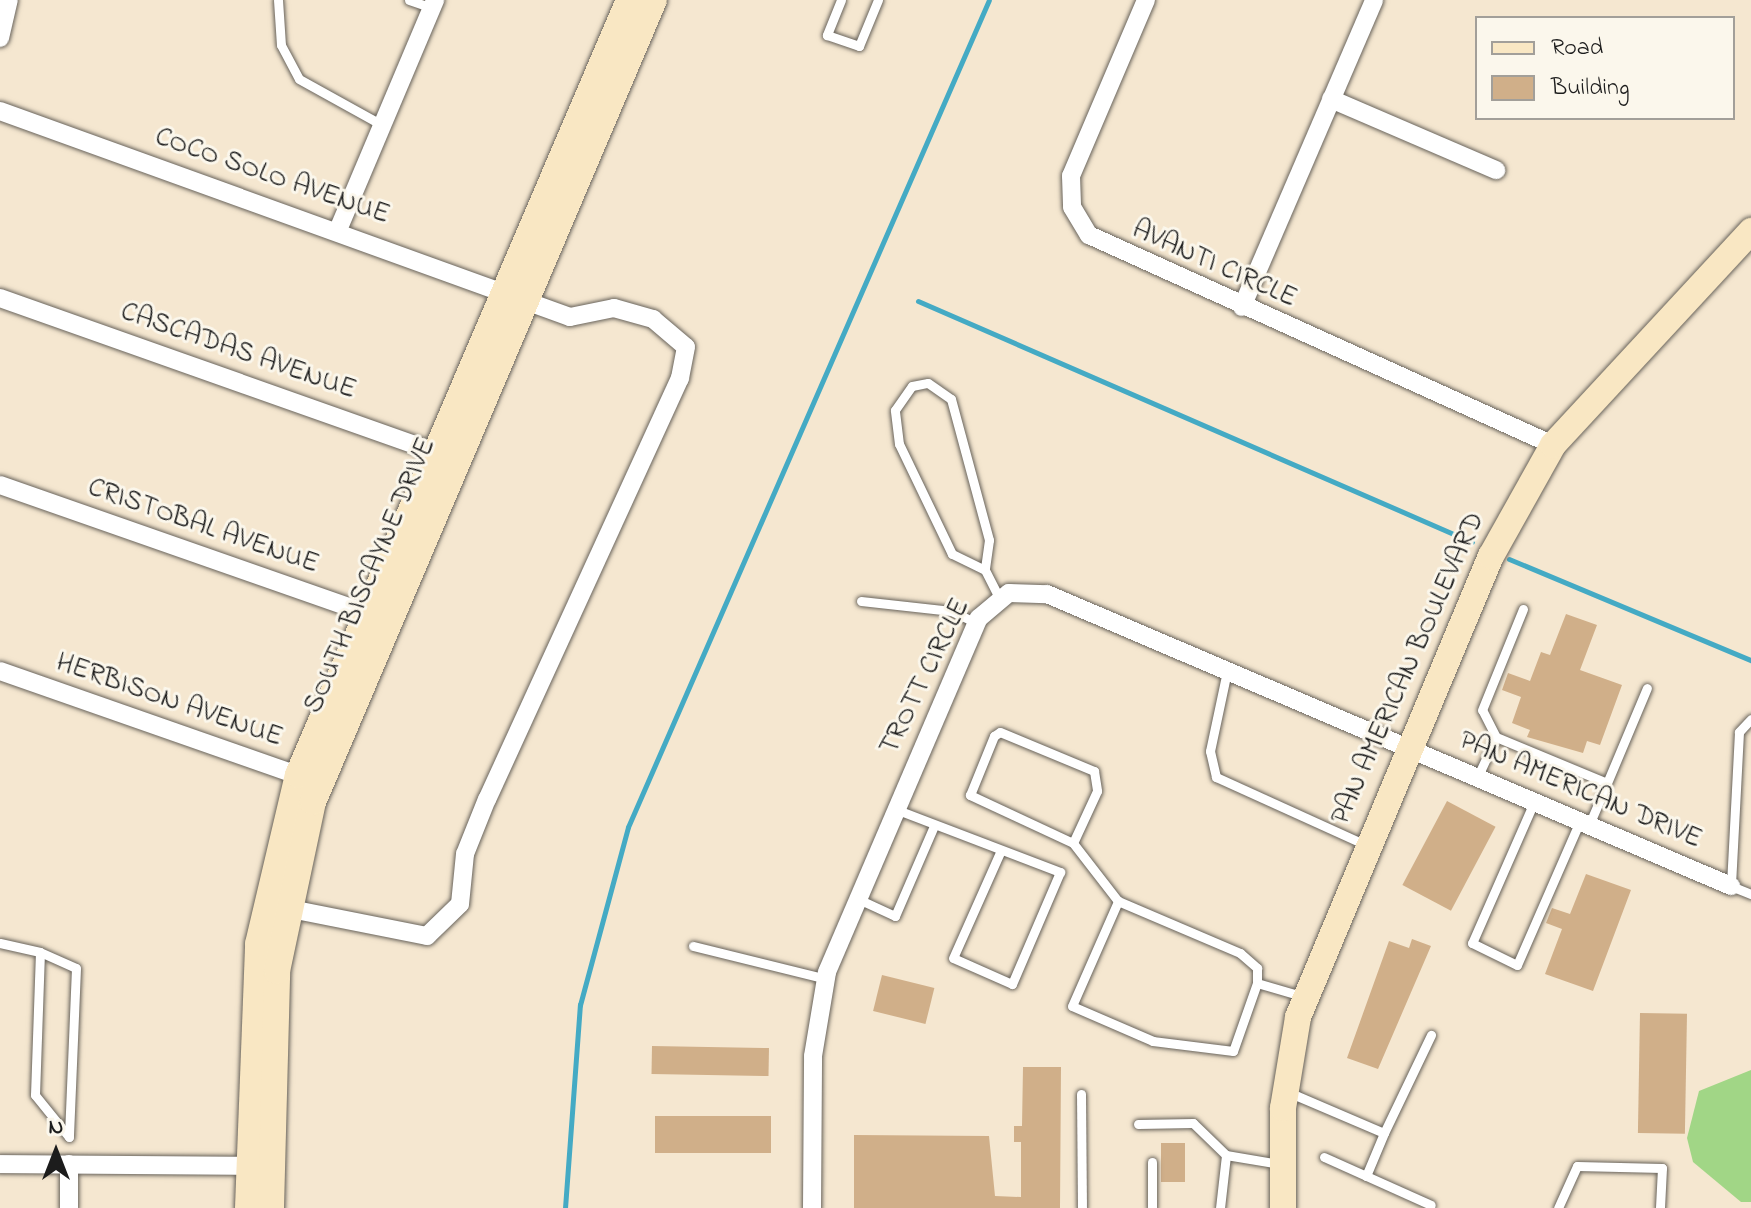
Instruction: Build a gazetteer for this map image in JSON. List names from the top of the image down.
{
  "streets": {
    "street": [
      "COCO SOLO AVENUE",
      "AVANTI CIRCLE",
      "CASCADAS AVENUE",
      "CRISTOBAL AVENUE",
      "SOUTH BISCAYNE DRIVE",
      "PAN AMERICAN BOULEVARD",
      "TROTT CIRCLE",
      "HERBISON AVENUE",
      "PAN AMERICAN DRIVE"
    ]
  },
  "crossings": [
    ["COCO SOLO AVENUE", "SOUTH BISCAYNE DRIVE"],
    ["AVANTI CIRCLE", "PAN AMERICAN BOULEVARD"],
    ["CASCADAS AVENUE", "SOUTH BISCAYNE DRIVE"],
    ["CRISTOBAL AVENUE", "SOUTH BISCAYNE DRIVE"],
    ["SOUTH BISCAYNE DRIVE", "HERBISON AVENUE"],
    ["PAN AMERICAN BOULEVARD", "TROTT CIRCLE"],
    ["PAN AMERICAN BOULEVARD", "PAN AMERICAN DRIVE"],
    ["TROTT CIRCLE", "PAN AMERICAN DRIVE"]
  ],
  "legend": ["Road", "Building"],
  "north": "top"
}
